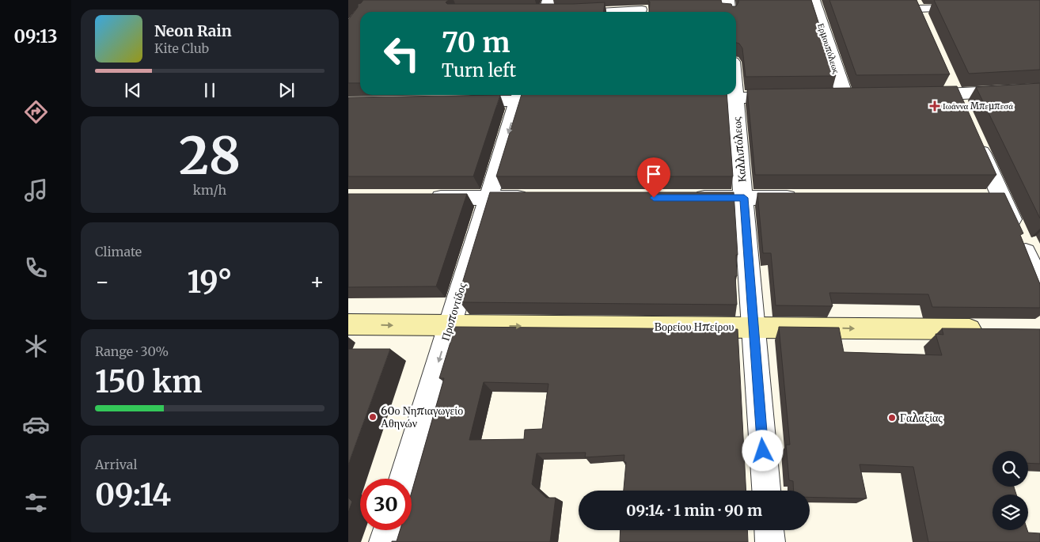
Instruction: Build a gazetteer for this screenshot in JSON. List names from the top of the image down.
{
  "streets": {
    "street": [
      "Ερμουπόλεως",
      "Καλλιπόλεως",
      "Προποντίδος",
      "Βορείου Ηπείρου"
    ]
  },
  "crossings": [
    ["Καλλιπόλεως", "Βορείου Ηπείρου"],
    ["Προποντίδος", "Βορείου Ηπείρου"]
  ],
  "one_way": ["Προποντίδος"],
  "places": {
    "health": ["Ιωάννα Μπεμπεσά"],
    "other": ["60ο Νηπιαγωγείο Αθηνών", "Γαλαξίας"]
  },
  "page": {
    "tabs": "09:13",
    "turn": ["70 m", "Turn left"],
    "song": ["Neon Rain", "Kite Club"],
    "tile": [
      ["28", "km/h"],
      "Climate",
      ["Range · 30%", "150 km"],
      ["Arrival", "09:14"]
    ],
    "heat": ["−", "19°", "+"],
    "limit": "30",
    "trip": "09:14 · 1 min · 90 m"
  }
}
